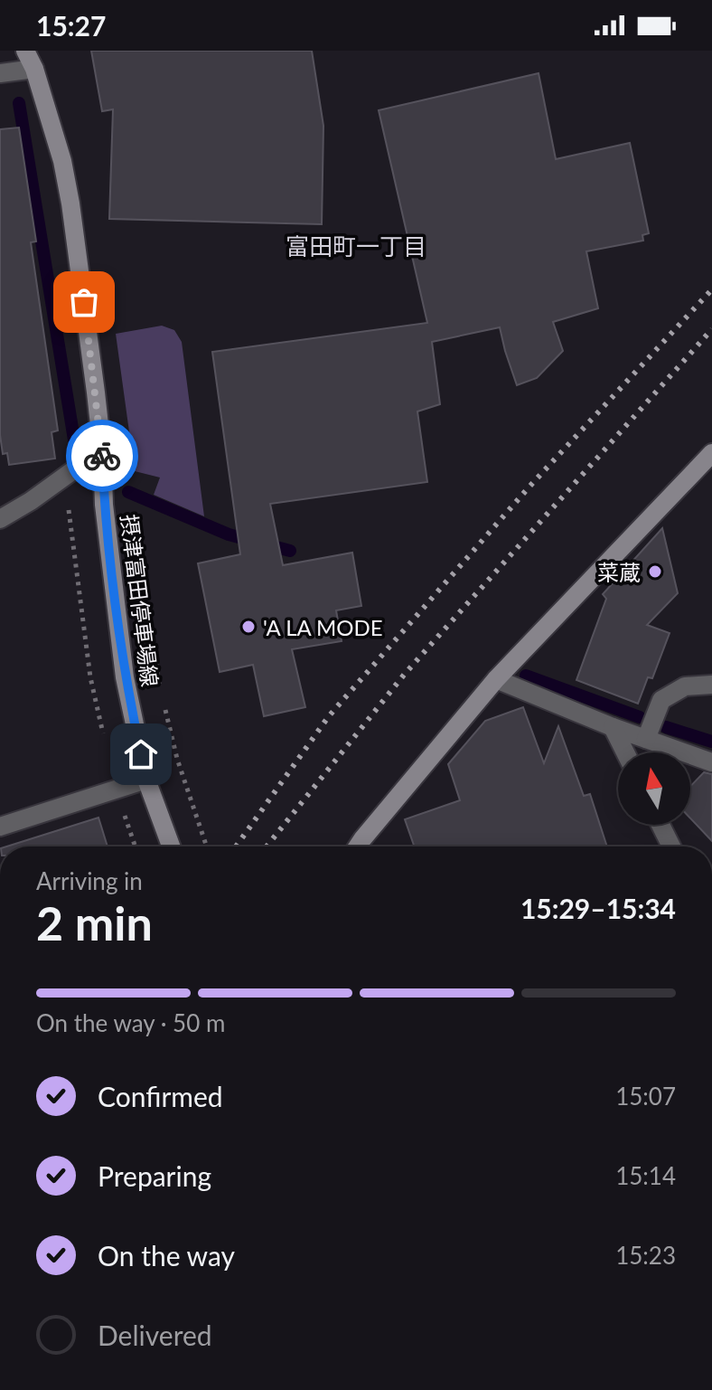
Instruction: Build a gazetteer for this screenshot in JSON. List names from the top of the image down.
{
  "streets": {
    "main road": ["摂津富田停車場線"]
  },
  "districts": ["富田町一丁目"],
  "places": ["菜蔵", "'A LA MODE"],
  "north": "top",
  "page": {
    "status": "15:27",
    "heading": ["2 min", "Arriving in", "15:29–15:34"],
    "bar": "On the way · 50 m",
    "list": [
      ["Confirmed", "15:07"],
      ["Preparing", "15:14"],
      ["On the way", "15:23"],
      "Delivered"
    ]
  }
}
